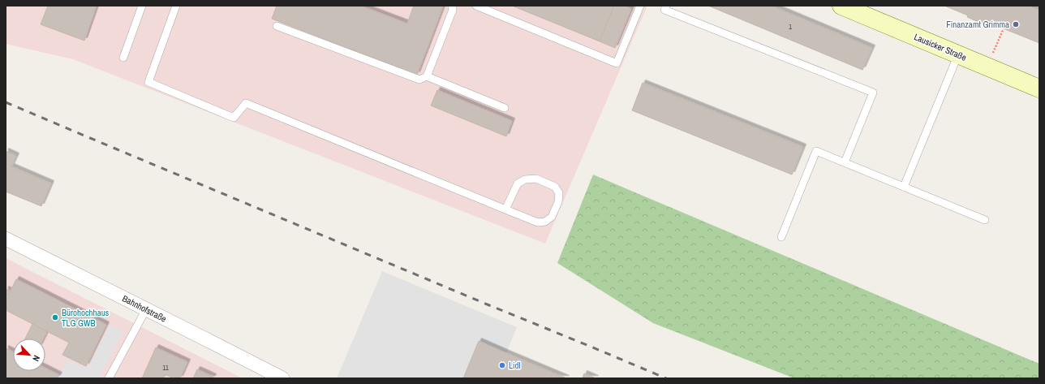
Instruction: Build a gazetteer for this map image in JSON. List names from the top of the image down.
{
  "streets": {
    "main road": ["Lausicker Straße"],
    "street": ["Bahnhofstraße"]
  },
  "places": ["Finanzamt Grimma", "Bürohochhaus TLG GWB", "Lidl"],
  "house_numbers": ["1", "11"],
  "north": "bottom right"
}
